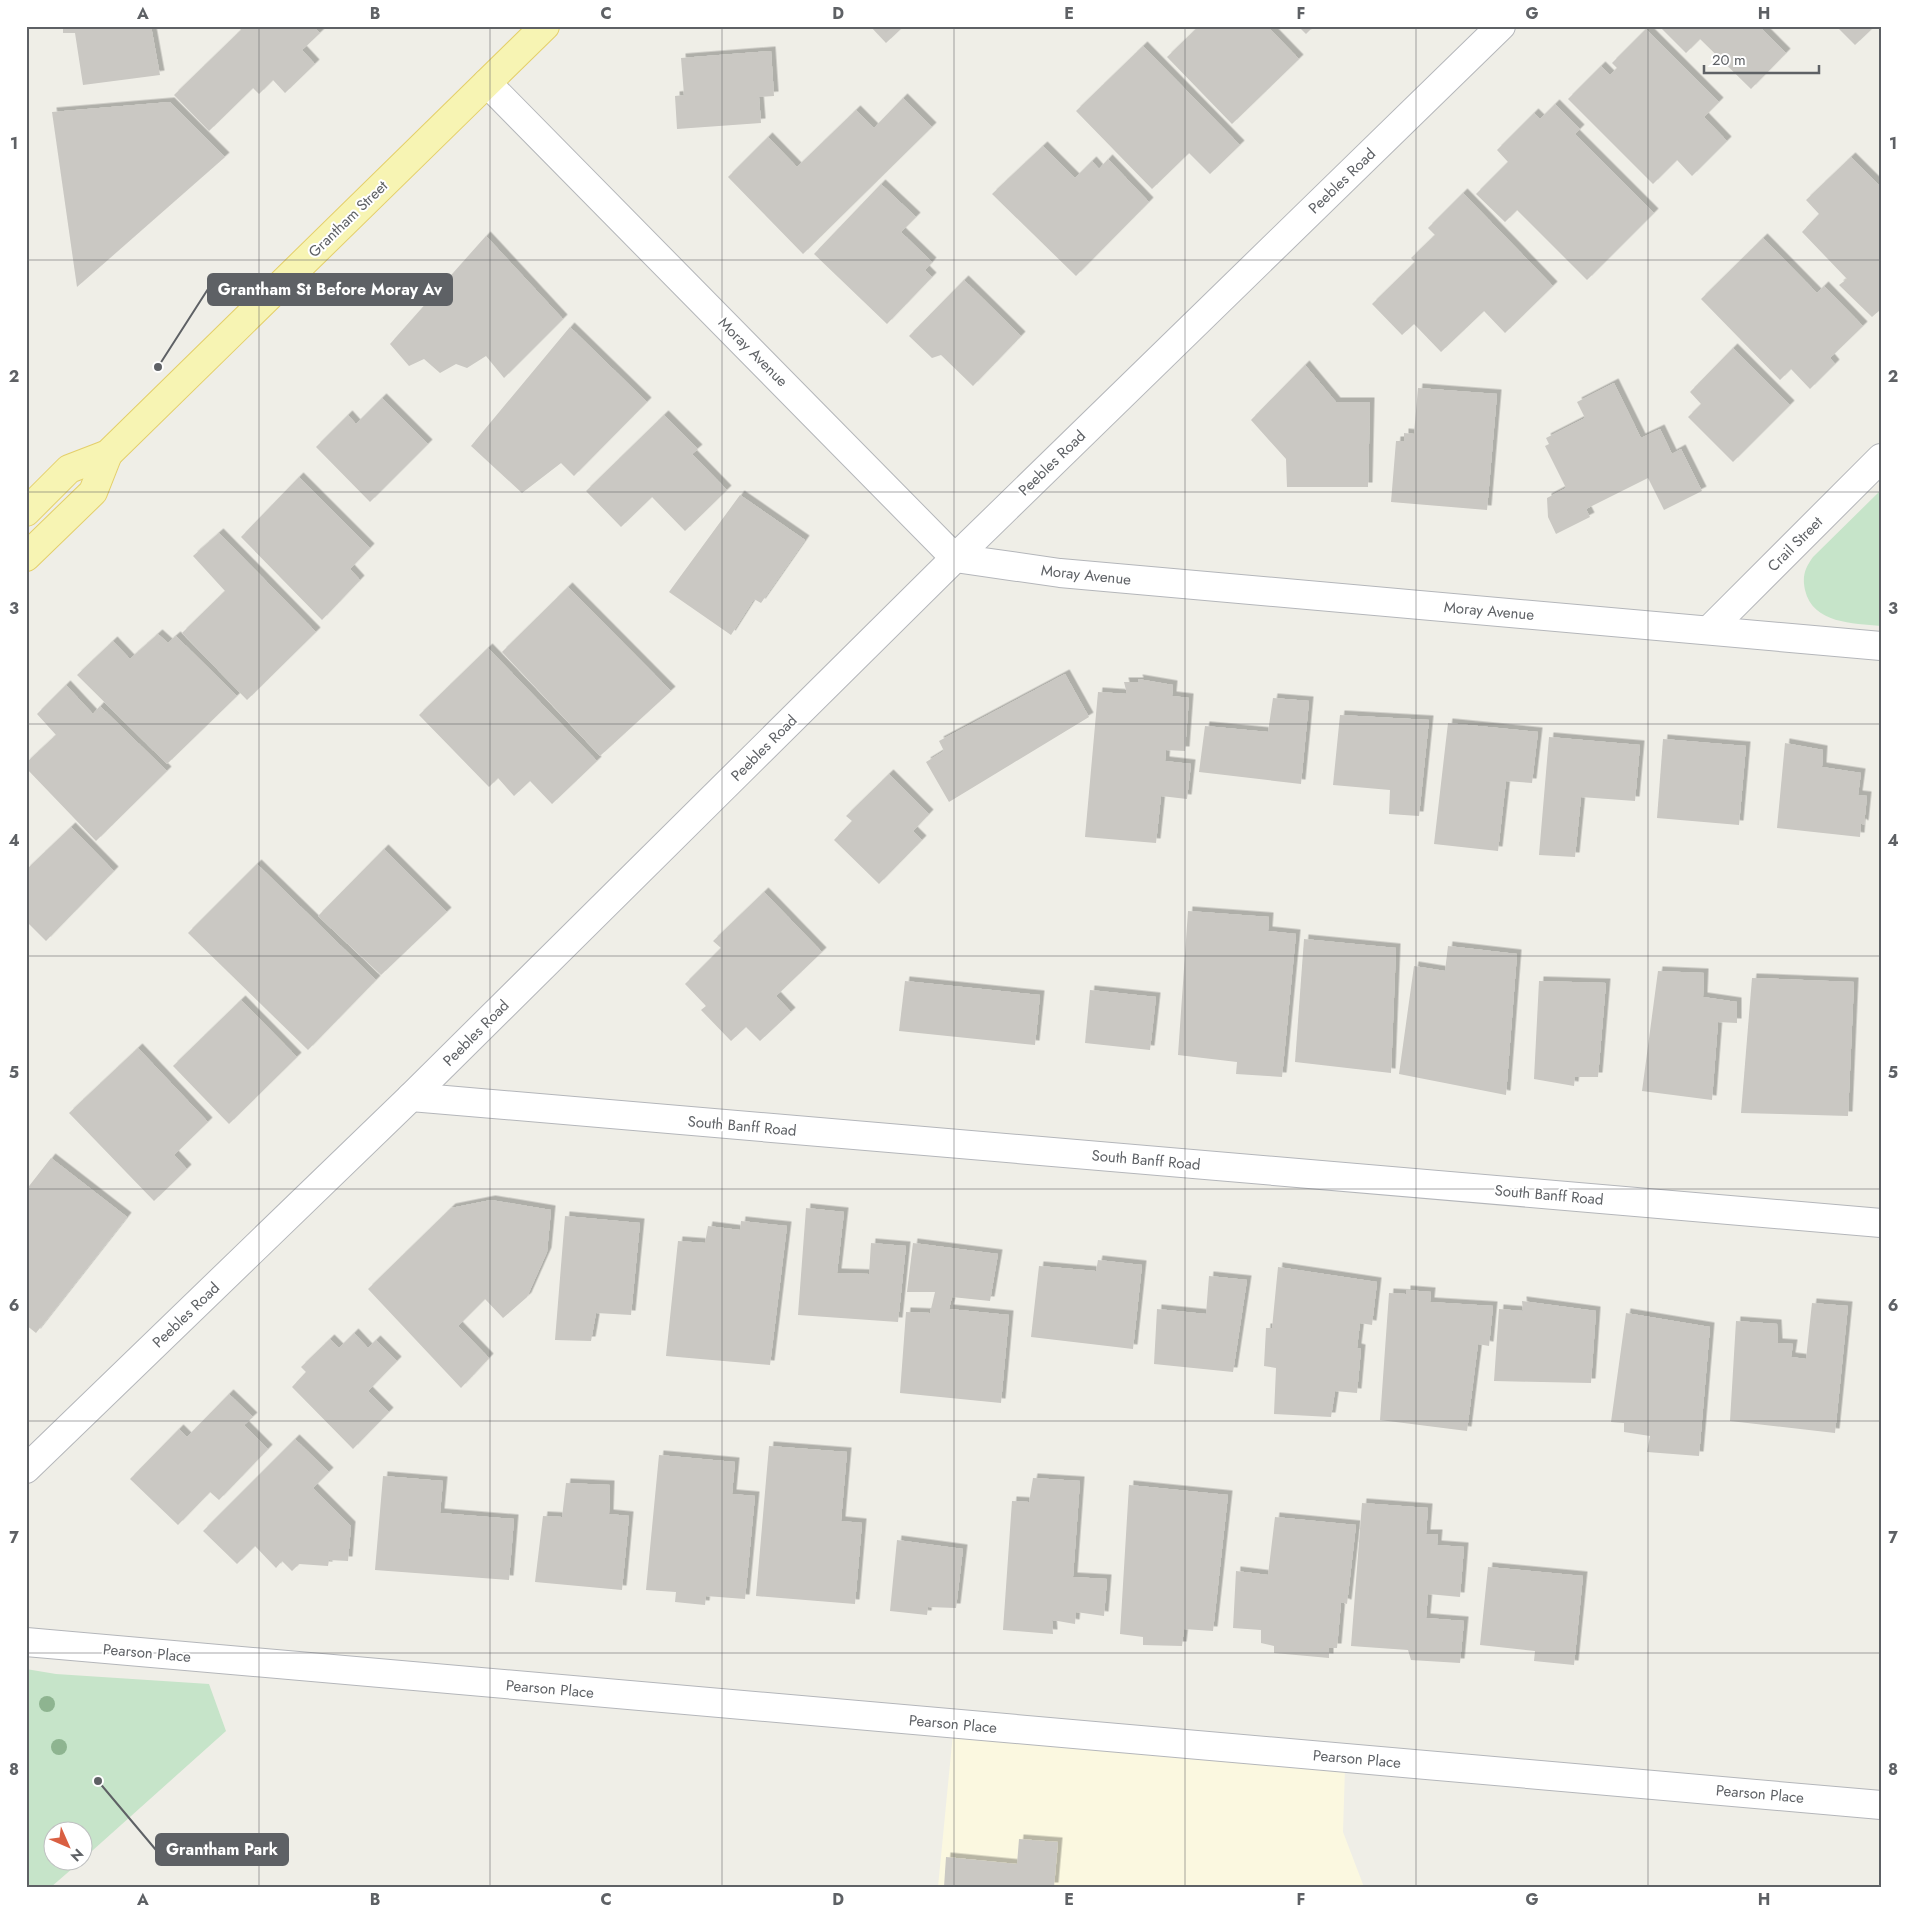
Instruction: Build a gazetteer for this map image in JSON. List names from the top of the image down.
{
  "streets": {
    "main road": ["Grantham Street"],
    "street": [
      "Peebles Road",
      "Moray Avenue",
      "Crail Street",
      "South Banff Road",
      "Pearson Place"
    ]
  },
  "crossings": [
    ["Peebles Road", "Moray Avenue"],
    ["Peebles Road", "South Banff Road"],
    ["Grantham Street", "Moray Avenue"],
    ["Moray Avenue", "Crail Street"]
  ],
  "places": ["Grantham St Before Moray Av", "Grantham Park"],
  "scale_bar": "20 m",
  "north": "bottom right",
  "grid": {
    "columns": [
      "A",
      "B",
      "C",
      "D",
      "E",
      "F",
      "G",
      "H"
    ],
    "rows": [
      "1",
      "2",
      "3",
      "4",
      "5",
      "6",
      "7",
      "8"
    ]
  }
}
